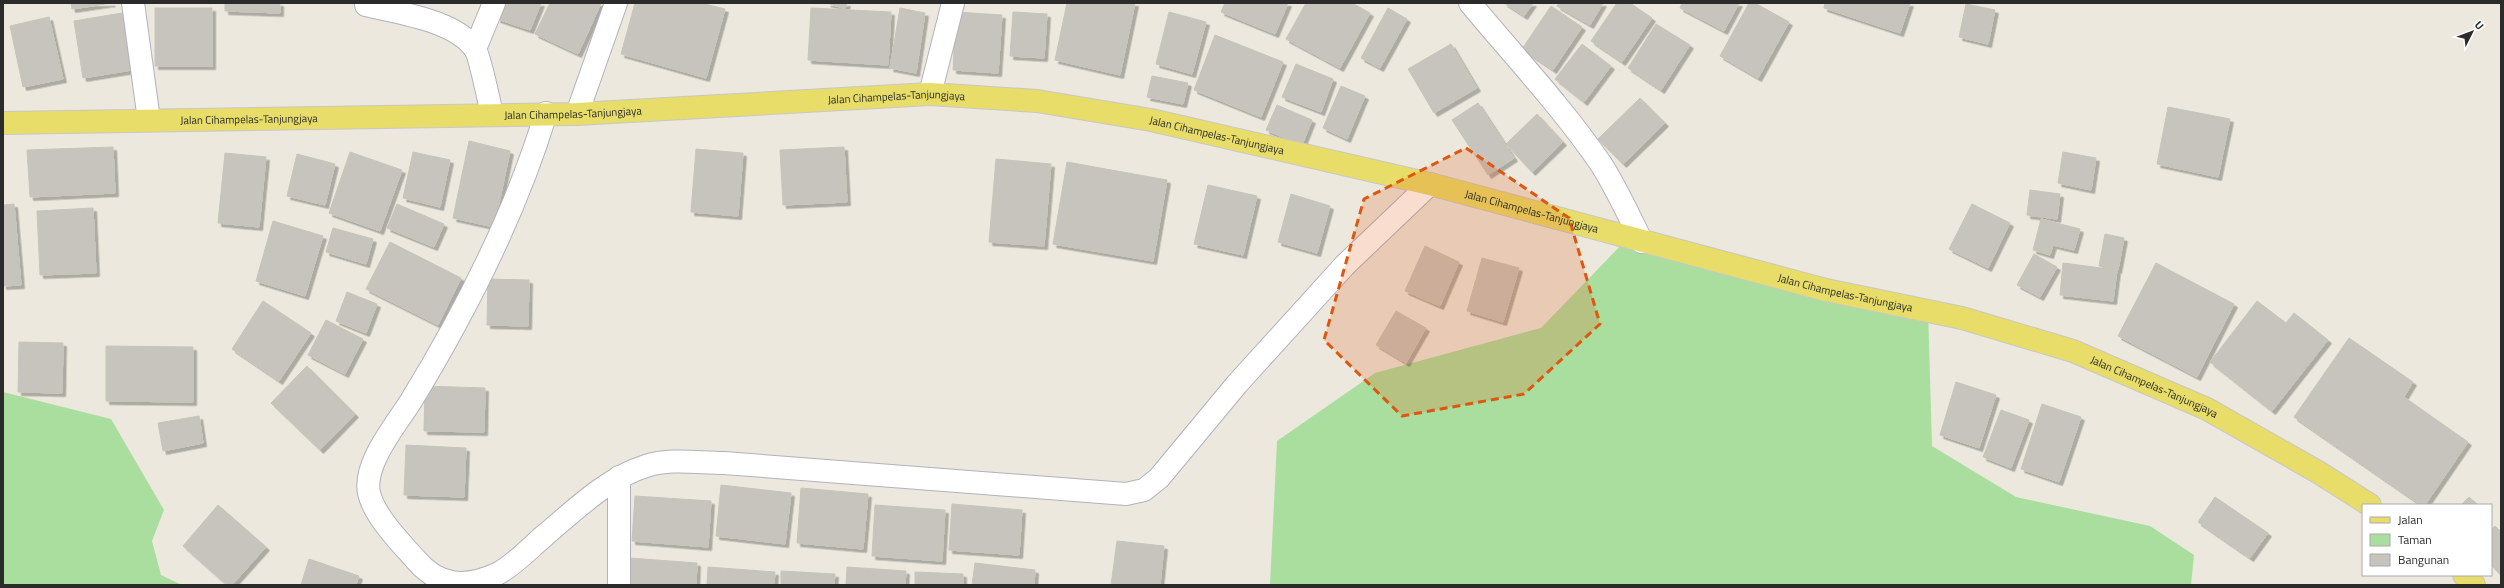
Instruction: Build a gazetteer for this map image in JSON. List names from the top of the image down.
{
  "streets": {
    "main road": ["Jalan Cihampelas-Tanjungjaya"]
  },
  "legend": ["Jalan", "Taman", "Bangunan"],
  "north": "top right"
}
